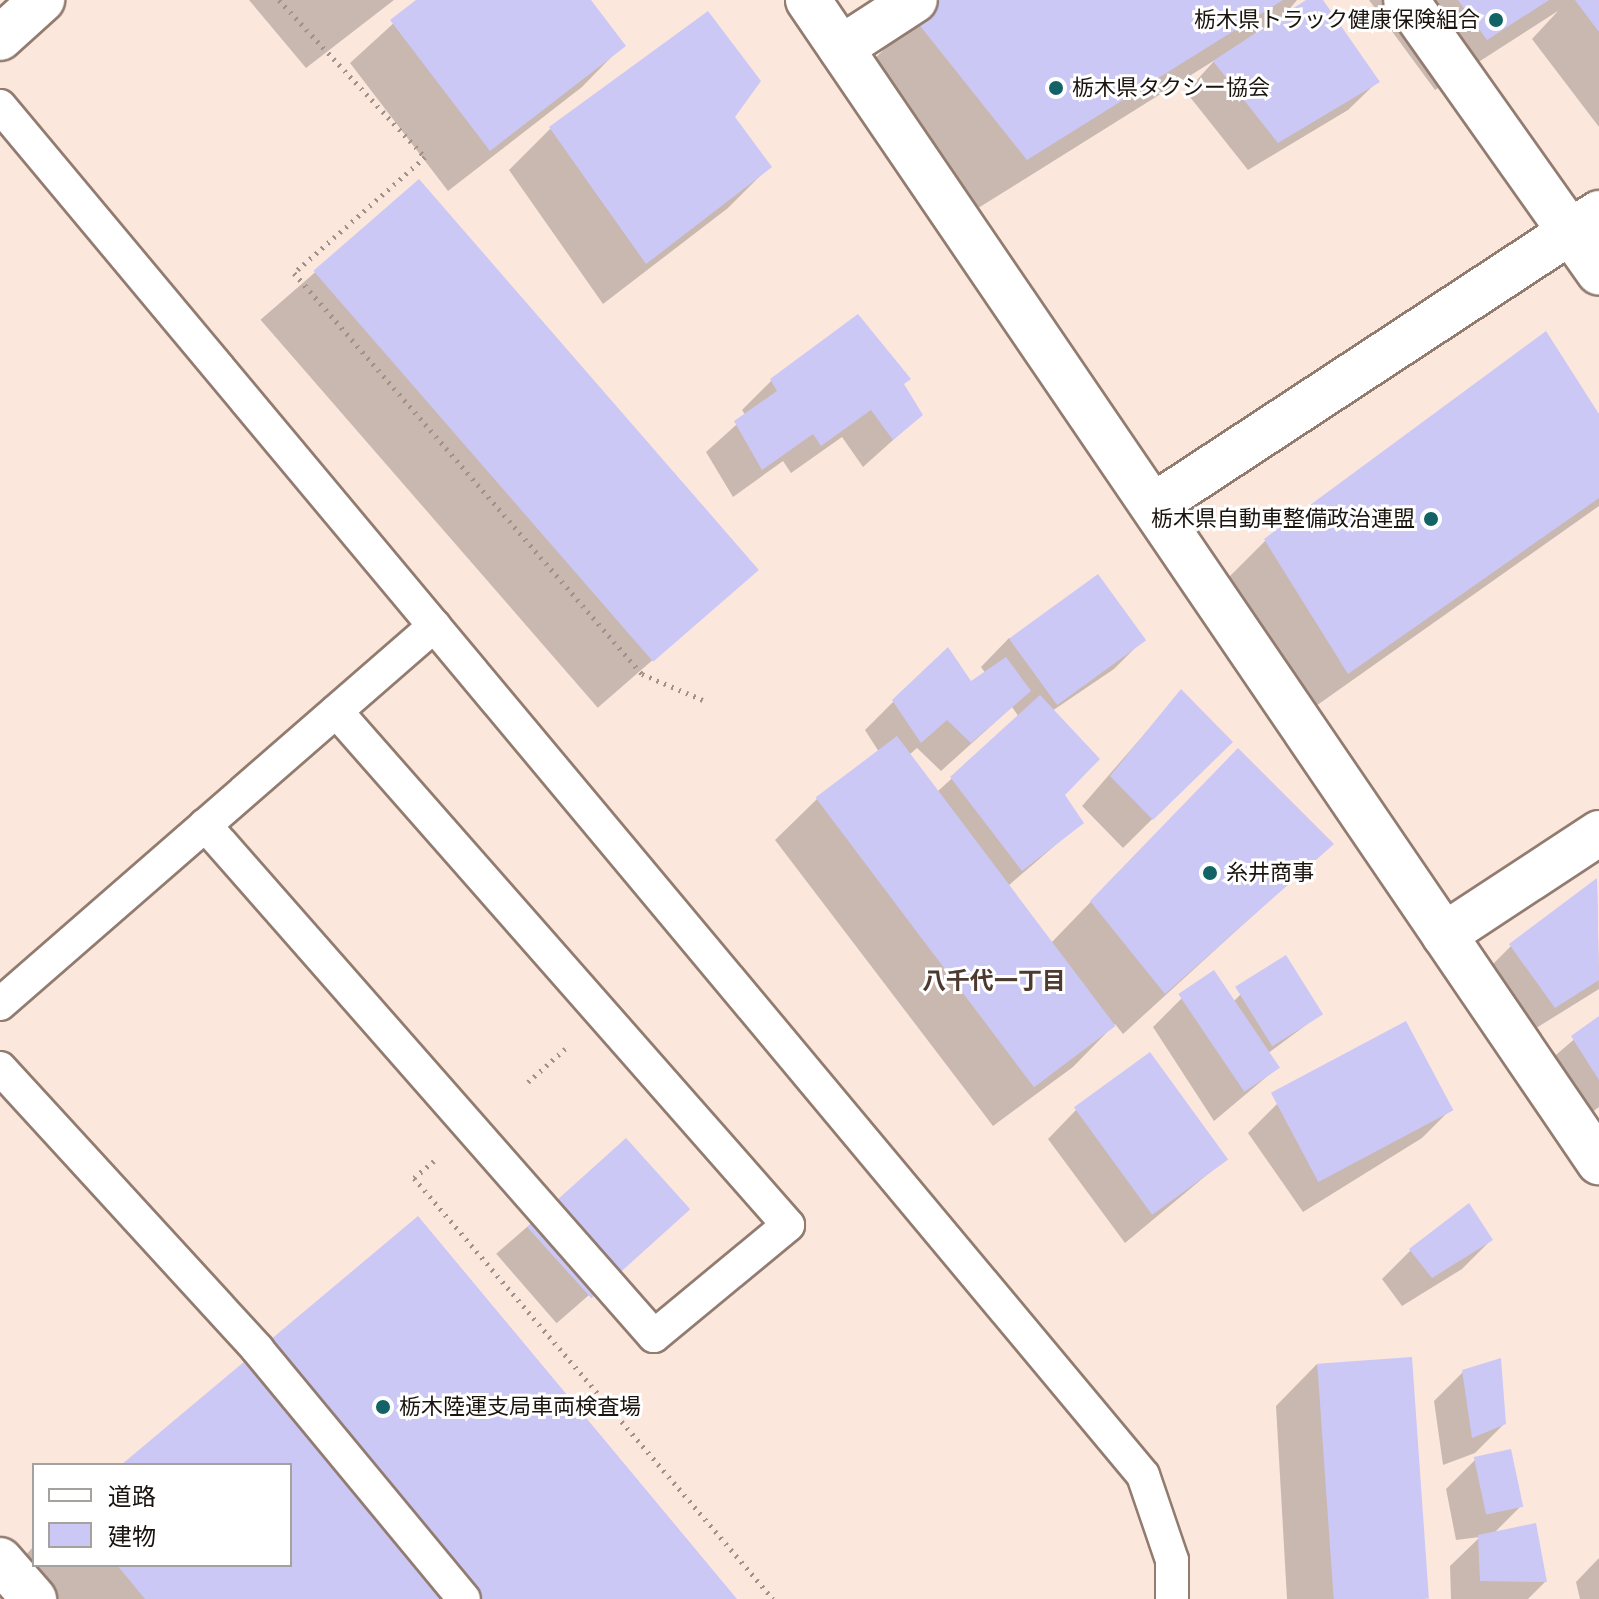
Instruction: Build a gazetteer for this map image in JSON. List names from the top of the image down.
{
  "districts": ["八千代一丁目"],
  "places": [
    "栃木県トラック健康保険組合",
    "栃木県タクシー協会",
    "栃木県自動車整備政治連盟",
    "糸井商事",
    "栃木陸運支局車両検査場"
  ],
  "legend": ["道路", "建物"]
}
